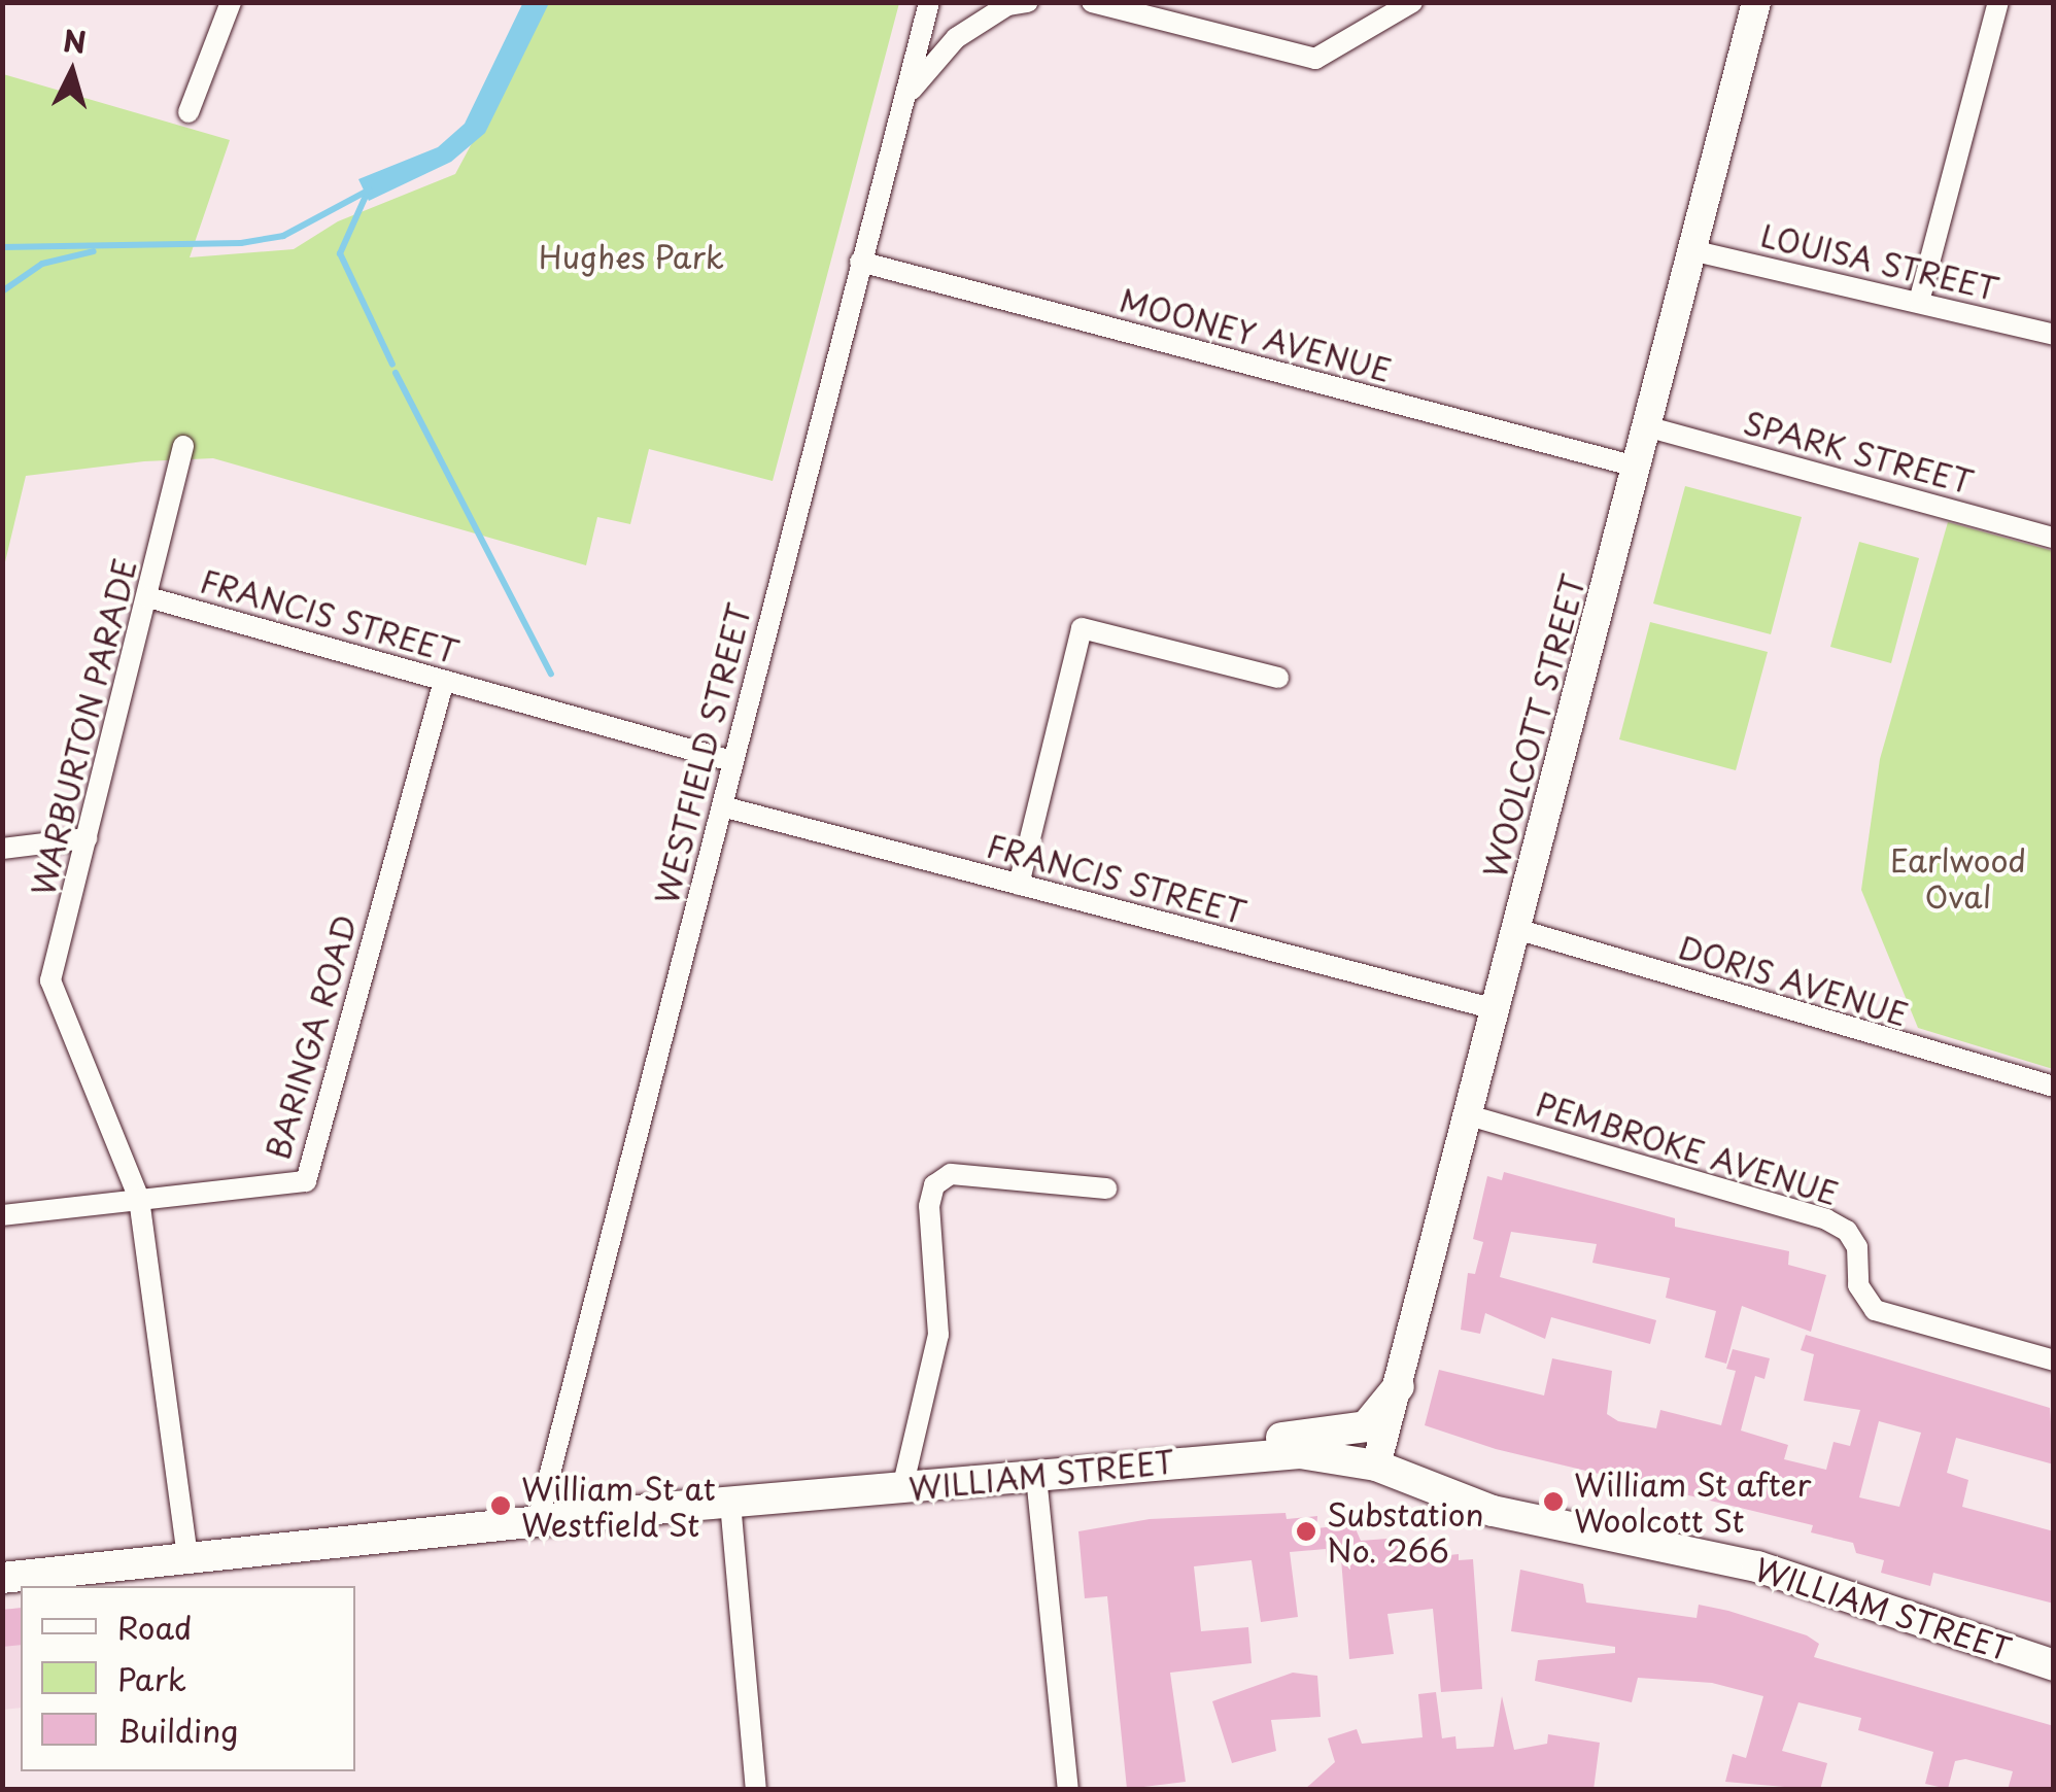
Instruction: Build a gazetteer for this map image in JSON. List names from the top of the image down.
{
  "streets": {
    "main road": ["WILLIAM STREET"],
    "street": [
      "LOUISA STREET",
      "MOONEY AVENUE",
      "SPARK STREET",
      "FRANCIS STREET",
      "WOOLCOTT STREET",
      "WARBURTON PARADE",
      "WESTFIELD STREET",
      "DORIS AVENUE",
      "BARINGA ROAD",
      "PEMBROKE AVENUE"
    ]
  },
  "crossings": [
    ["LOUISA STREET", "WOOLCOTT STREET"],
    ["MOONEY AVENUE", "WOOLCOTT STREET"],
    ["MOONEY AVENUE", "WESTFIELD STREET"],
    ["SPARK STREET", "WOOLCOTT STREET"],
    ["FRANCIS STREET", "WOOLCOTT STREET"],
    ["FRANCIS STREET", "WARBURTON PARADE"],
    ["FRANCIS STREET", "WESTFIELD STREET"],
    ["FRANCIS STREET", "BARINGA ROAD"],
    ["WOOLCOTT STREET", "DORIS AVENUE"],
    ["WOOLCOTT STREET", "PEMBROKE AVENUE"],
    ["WOOLCOTT STREET", "WILLIAM STREET"],
    ["WARBURTON PARADE", "BARINGA ROAD"],
    ["WARBURTON PARADE", "WILLIAM STREET"],
    ["WESTFIELD STREET", "WILLIAM STREET"]
  ],
  "parks": ["Hughes Park", "Earlwood Oval"],
  "places": ["William St after Woolcott St", "William St at Westfield St", "Substation No. 266"],
  "legend": ["Road", "Park", "Building"],
  "north": "top"
}
